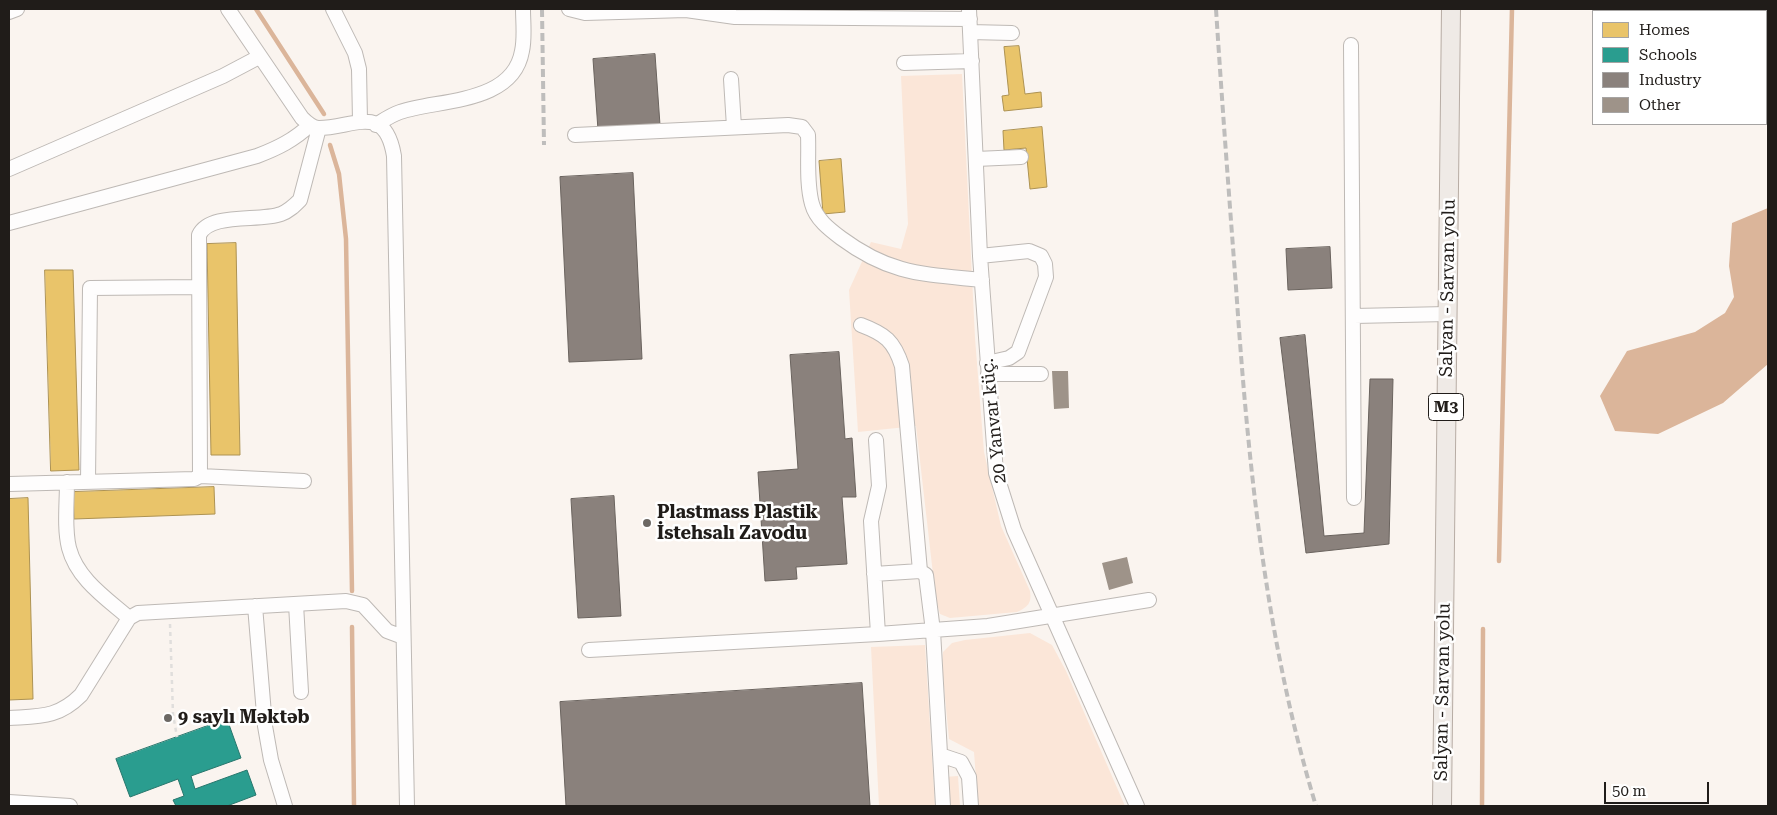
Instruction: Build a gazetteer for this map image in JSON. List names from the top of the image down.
{
  "streets": {
    "main road": ["Salyan - Sarvan yolu", "M3"],
    "street": ["20 Yanvar küç."]
  },
  "places": ["Plastmass Plastik İstehsalı Zavodu", "9 saylı Məktəb"],
  "legend": [
    "Homes",
    "Schools",
    "Industry",
    "Other"
  ],
  "scale_bar": "50 m"
}
